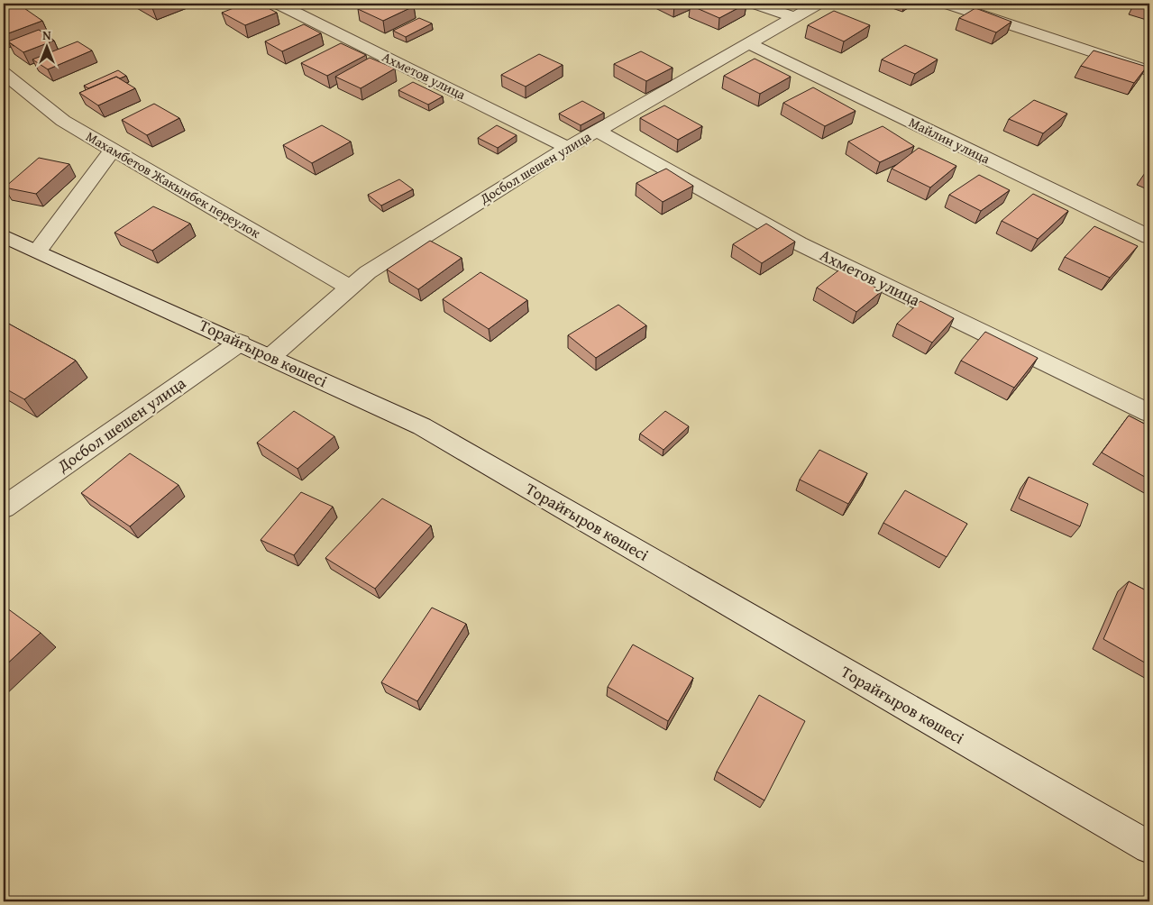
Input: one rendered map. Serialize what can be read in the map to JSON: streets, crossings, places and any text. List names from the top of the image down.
{
  "streets": {
    "street": [
      "Ахметов улица",
      "Майлин улица",
      "Досбол шешен улица",
      "Махамбетов Жакынбек переулок",
      "Торайғыров көшесі"
    ]
  },
  "crossings": [
    ["Ахметов улица", "Досбол шешен улица"],
    ["Майлин улица", "Досбол шешен улица"],
    ["Досбол шешен улица", "Махамбетов Жакынбек переулок"],
    ["Досбол шешен улица", "Торайғыров көшесі"]
  ],
  "north": "top"
}
